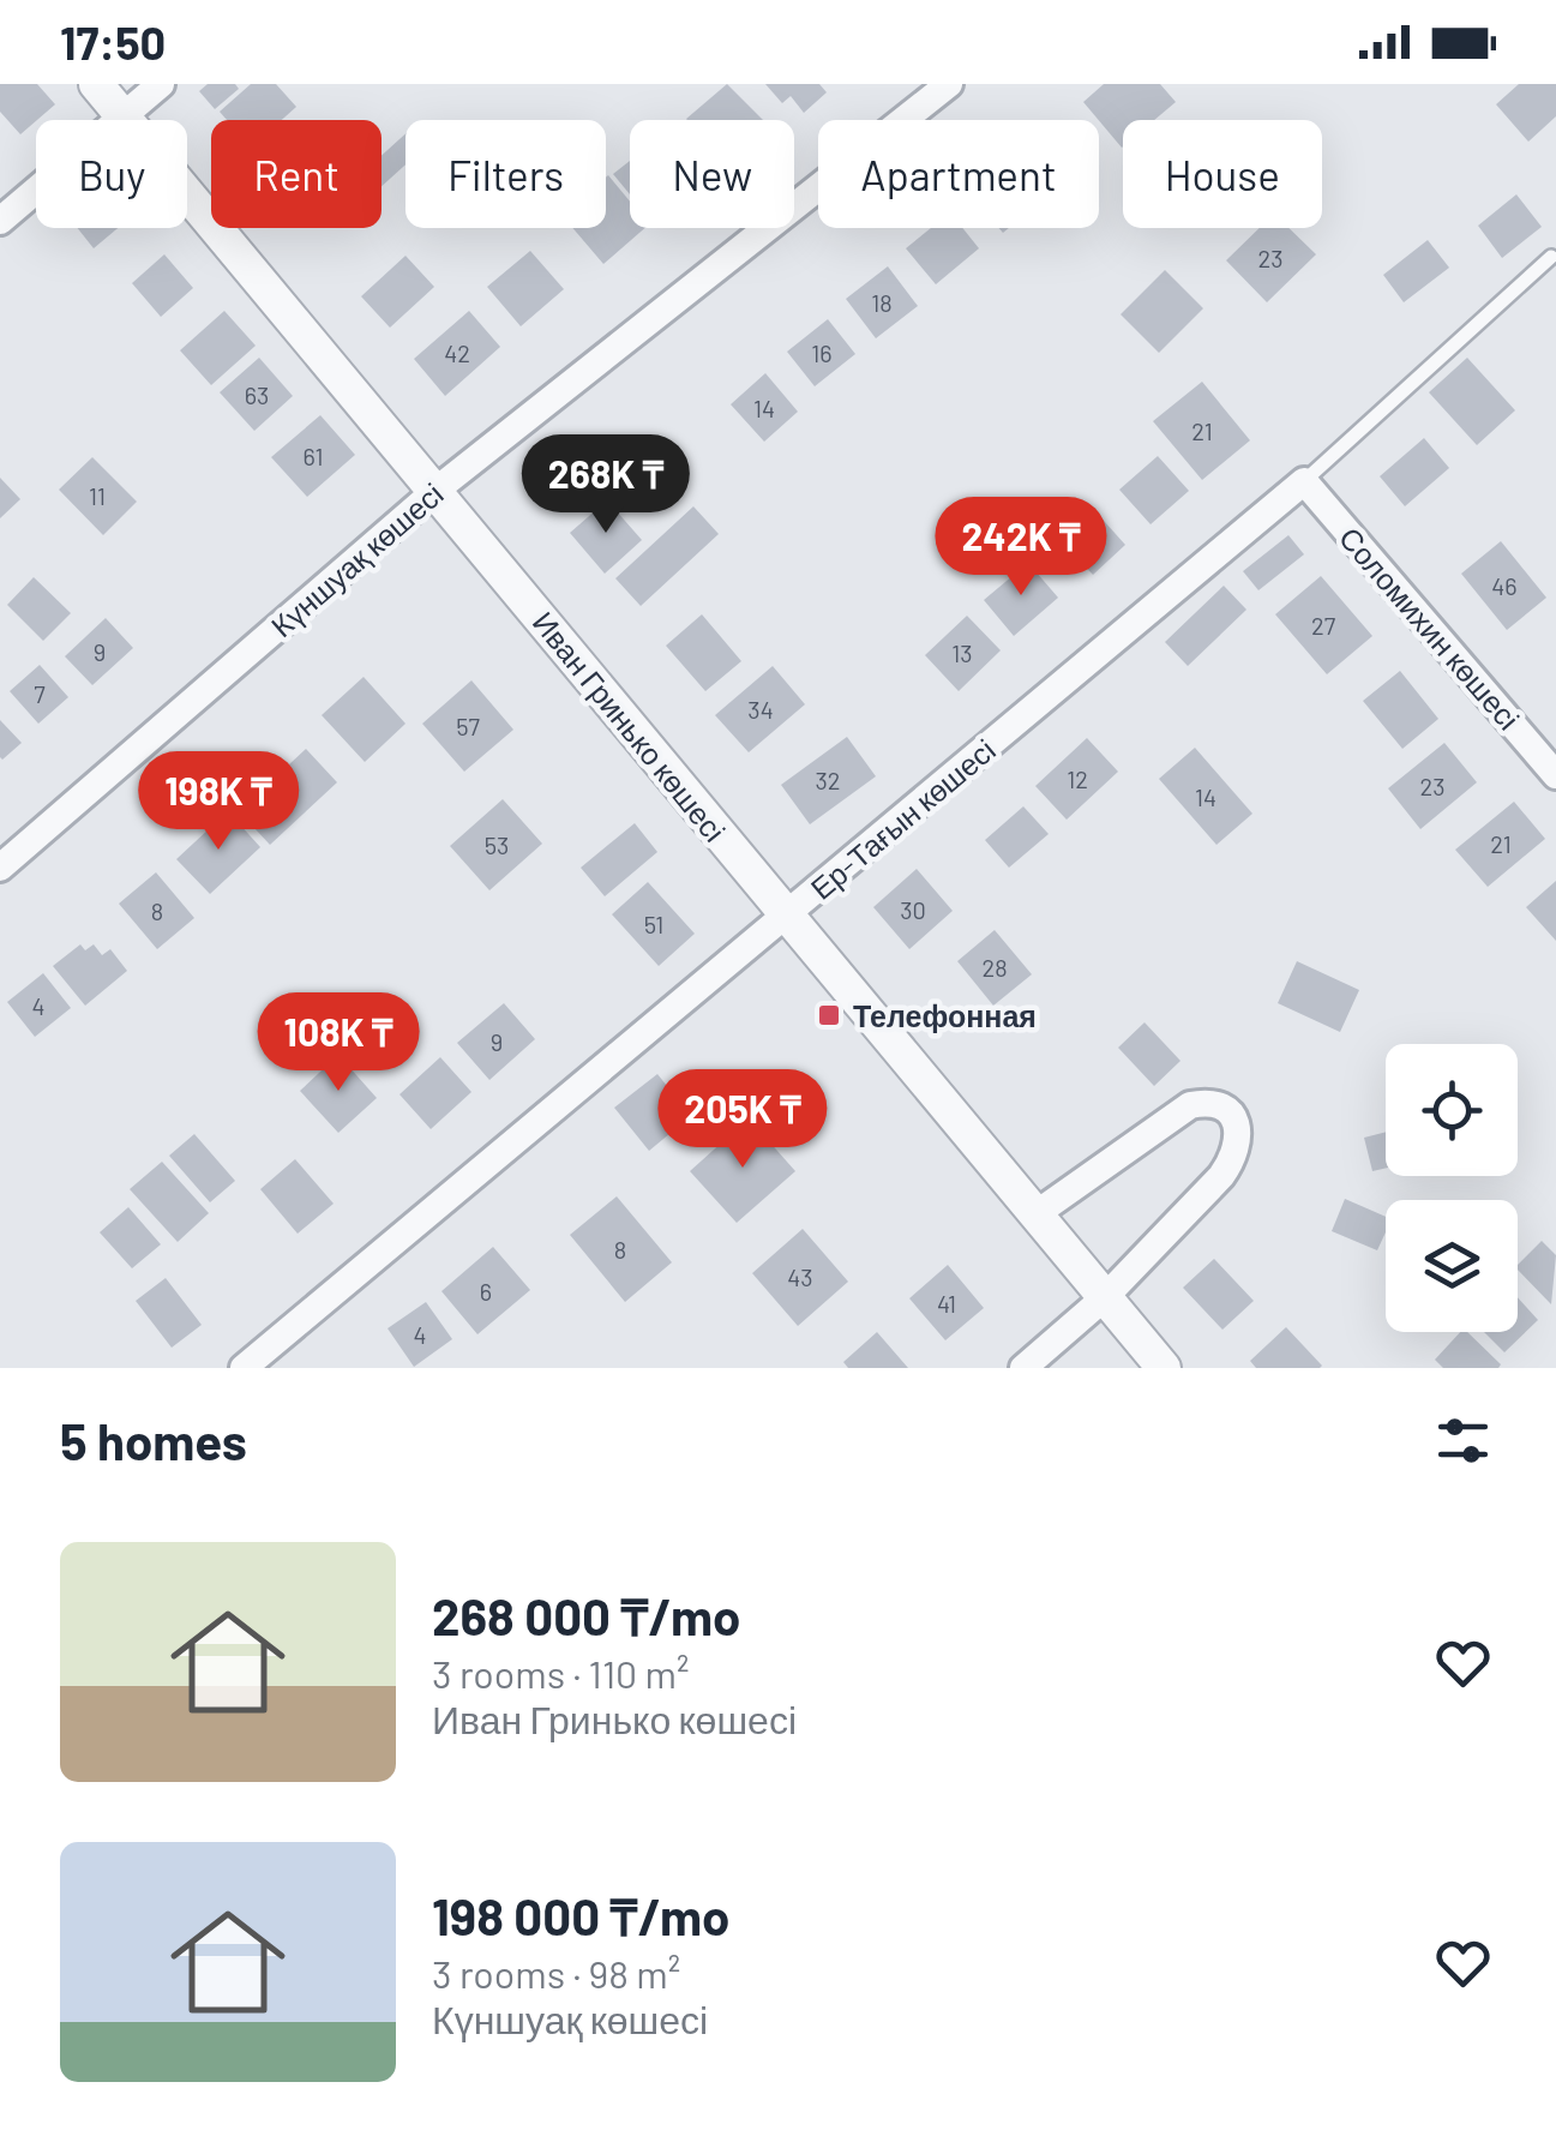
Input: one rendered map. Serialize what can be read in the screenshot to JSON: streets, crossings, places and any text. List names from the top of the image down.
{
  "streets": {
    "street": [
      "Күншуақ көшесі",
      "Соломихин көшесі",
      "Иван Гринько көшесі",
      "Ер-Тағын көшесі"
    ]
  },
  "crossings": [
    ["Күншуақ көшесі", "Иван Гринько көшесі"],
    ["Соломихин көшесі", "Ер-Тағын көшесі"],
    ["Иван Гринько көшесі", "Ер-Тағын көшесі"]
  ],
  "places": {
    "transit": ["Телефонная"]
  },
  "house_numbers": [
    "23",
    "18",
    "42",
    "16",
    "63",
    "14",
    "21",
    "61",
    "11",
    "46",
    "27",
    "9",
    "13",
    "7",
    "34",
    "57",
    "12",
    "32",
    "23",
    "14",
    "21",
    "53",
    "30",
    "8",
    "51",
    "28",
    "4",
    "9",
    "8",
    "43",
    "6",
    "41",
    "4"
  ],
  "page": {
    "status": "17:50",
    "chip": [
      "Buy",
      "Rent",
      "Filters",
      "New",
      "Apartment",
      "House"
    ],
    "price": [
      "268K ₸",
      "242K ₸",
      "198K ₸",
      "108K ₸",
      "205K ₸"
    ],
    "heading": "5 homes",
    "list": [
      {
        "name": "268 000 ₸/mo",
        "note": "3 rooms · 110 m² · Иван Гринько көшесі"
      },
      {
        "name": "198 000 ₸/mo",
        "note": "3 rooms · 98 m² · Күншуақ көшесі"
      }
    ]
  }
}
